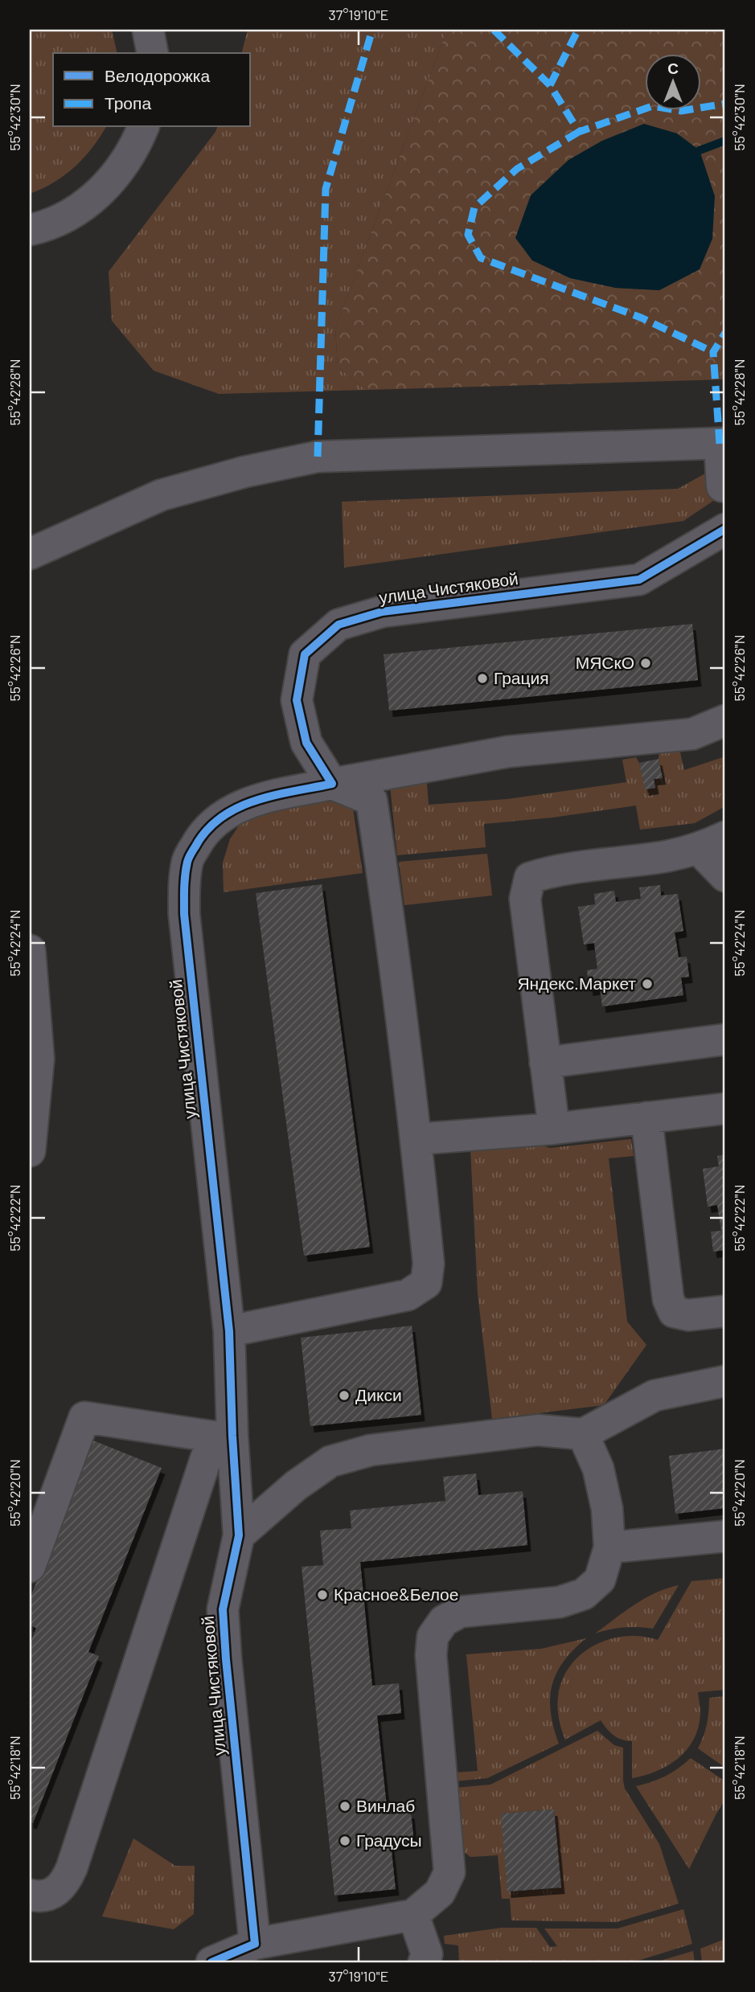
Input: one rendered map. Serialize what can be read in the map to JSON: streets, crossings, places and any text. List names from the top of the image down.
{
  "streets": {
    "street": ["улица Чистяковой"]
  },
  "places": [
    "МЯСкО",
    "Грация",
    "Яндекс.Маркет",
    "Дикси",
    "Красное&Белое",
    "Винлаб",
    "Градусы"
  ],
  "legend": ["Велодорожка", "Тропа"],
  "north": "top",
  "coordinates": [
    "37°19'10\"E",
    "55°42'30\"N",
    "55°42'28\"N",
    "55°42'26\"N",
    "55°42'24\"N",
    "55°42'22\"N",
    "55°42'20\"N",
    "55°42'18\"N"
  ]
}
